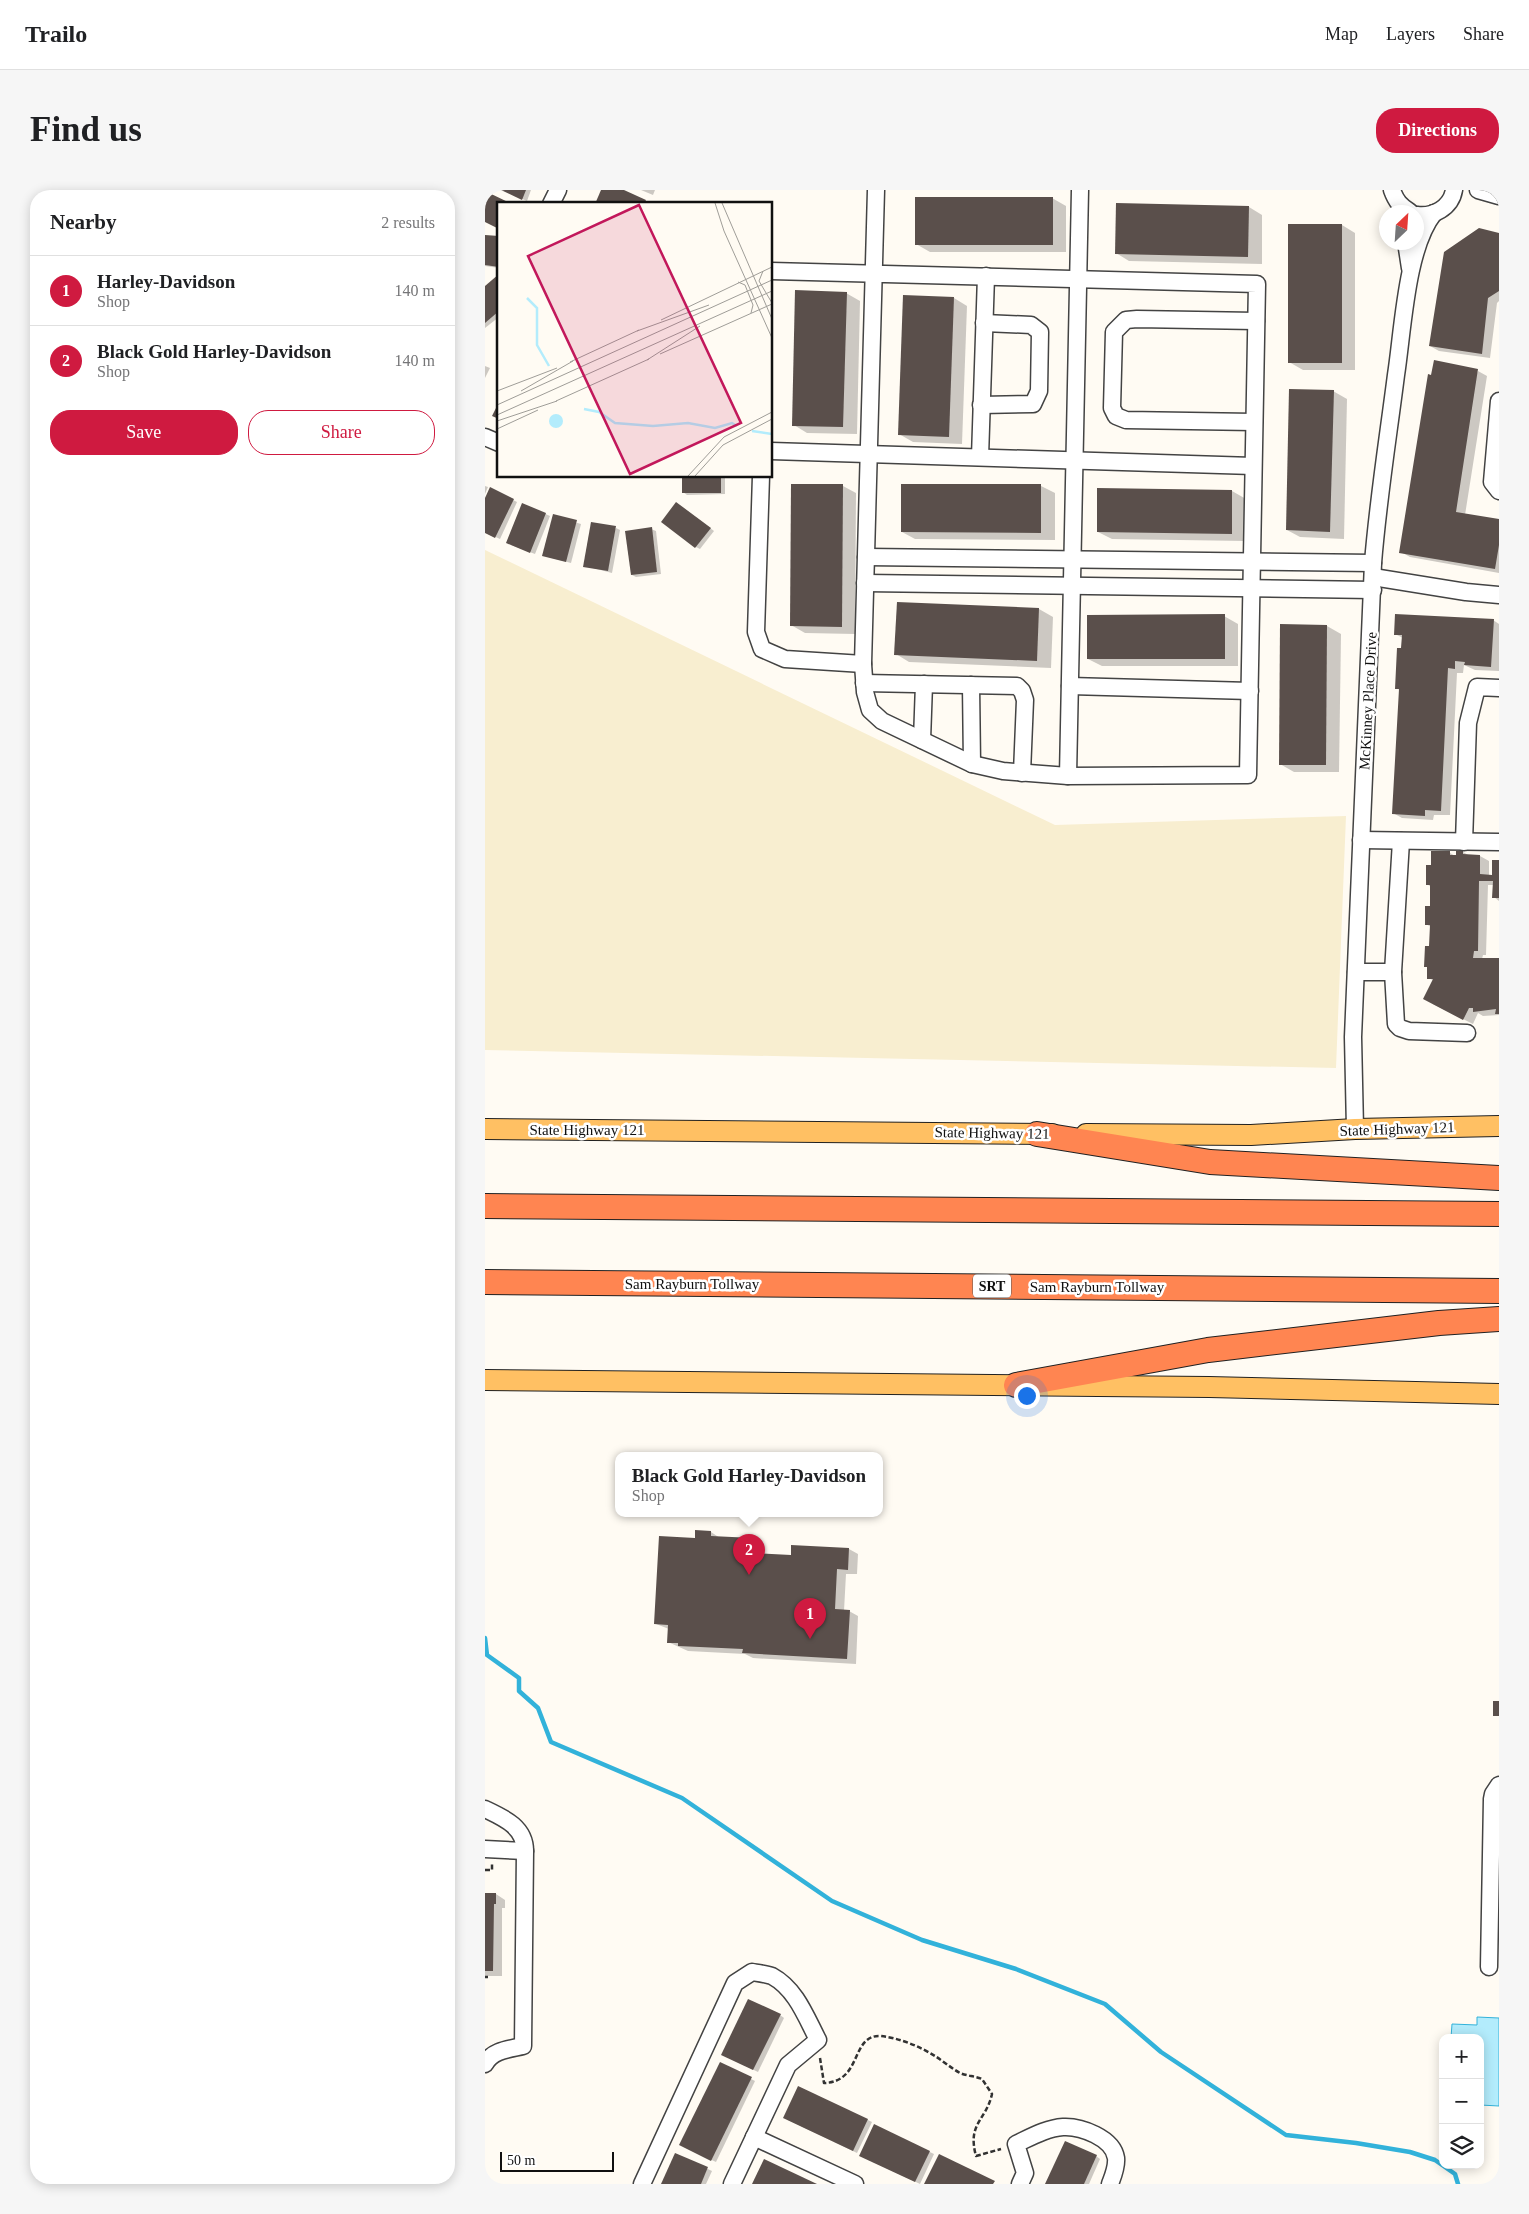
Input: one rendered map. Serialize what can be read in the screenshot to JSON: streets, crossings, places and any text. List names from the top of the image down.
{
  "streets": {
    "highway": ["Sam Rayburn Tollway", "SRT"],
    "main road": ["State Highway 121"],
    "street": ["McKinney Place Drive"]
  },
  "crossings": [
    ["McKinney Place Drive", "State Highway 121"]
  ],
  "scale_bar": "50 m",
  "north": "top right",
  "page": {
    "header": "Trailo",
    "nav": ["Map", "Layers", "Share"],
    "buttons": [
      "Directions",
      ["Save", "Share"]
    ],
    "title": "Find us",
    "heading": ["Nearby", "2 results"],
    "list": [
      {
        "mark": "1",
        "name": "Harley-Davidson",
        "note": "Shop",
        "value": "140 m"
      },
      {
        "mark": "2",
        "name": "Black Gold Harley-Davidson",
        "note": "Shop",
        "value": "140 m"
      }
    ],
    "popup": ["Black Gold Harley-Davidson", "Shop"],
    "pins": ["2", "1"],
    "map_buttons": ["+", "−"],
    "scale": "50 m"
  }
}
